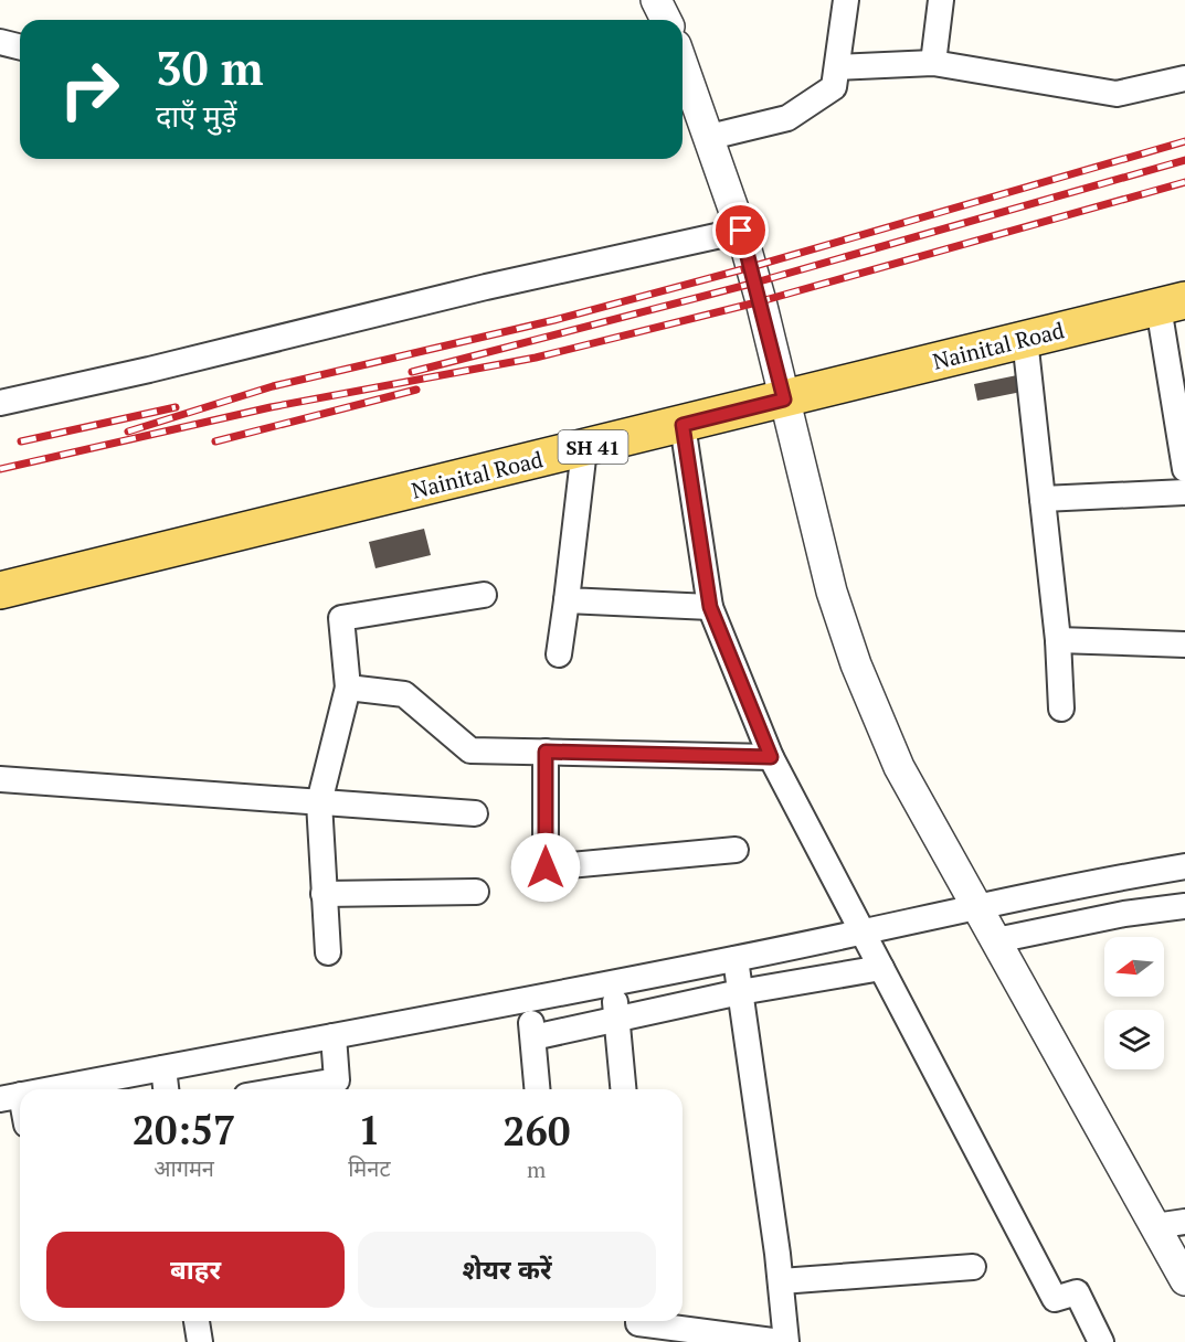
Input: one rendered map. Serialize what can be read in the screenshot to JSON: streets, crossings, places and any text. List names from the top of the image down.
{
  "streets": {
    "main road": ["Nainital Road", "SH 41"]
  },
  "north": "left",
  "page": {
    "turn": ["30 m", "दाएँ मुड़ें"],
    "eta": [
      "20:57",
      "आगमन",
      "1",
      "मिनट",
      "260",
      "m"
    ],
    "buttons": ["बाहर", "शेयर करें"]
  }
}
